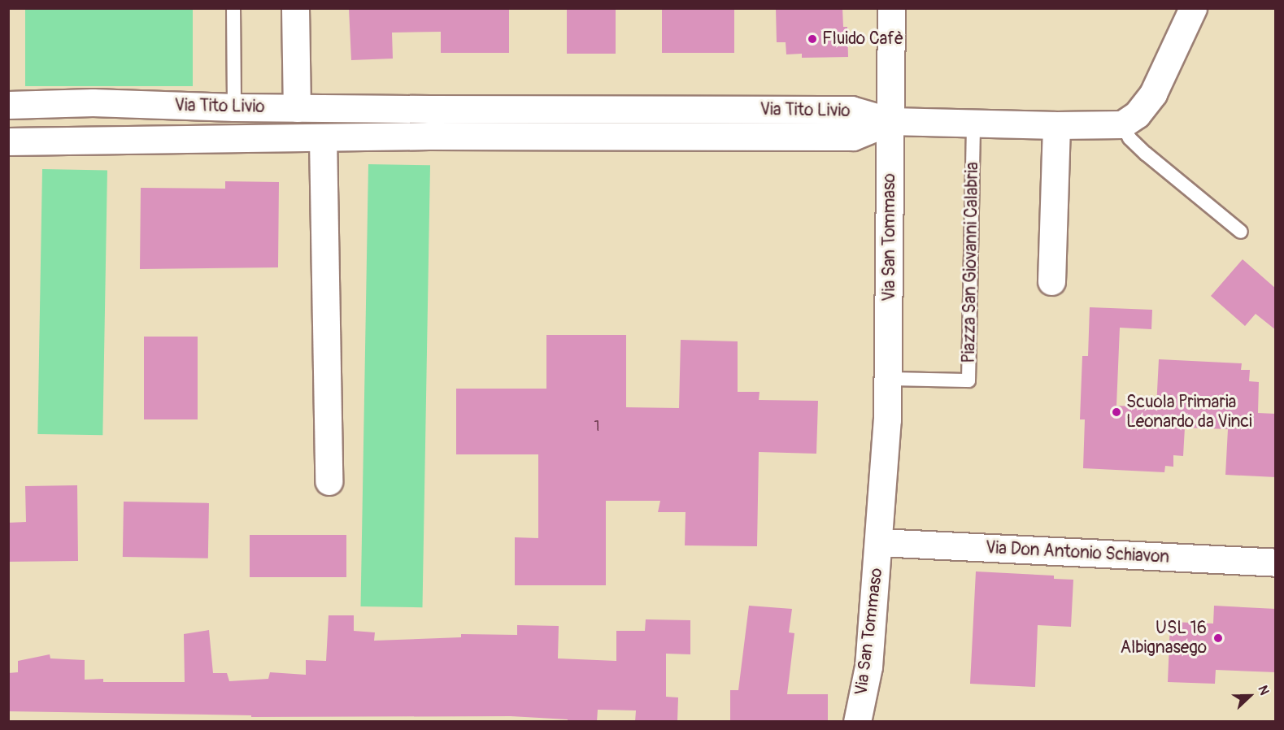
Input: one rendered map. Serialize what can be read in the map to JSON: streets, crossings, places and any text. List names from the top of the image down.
{
  "streets": {
    "street": ["Via Tito Livio", "Via San Tommaso", "Via Don Antonio Schiavon"],
    "lane": ["Piazza San Giovanni Calabria"]
  },
  "crossings": [
    ["Via Tito Livio", "Via San Tommaso"],
    ["Via San Tommaso", "Piazza San Giovanni Calabria"],
    ["Via San Tommaso", "Via Don Antonio Schiavon"]
  ],
  "places": ["Fluido Cafè", "Scuola Primaria Leonardo da Vinci", "USL 16 Albignasego"],
  "house_numbers": ["1"],
  "north": "right"
}
